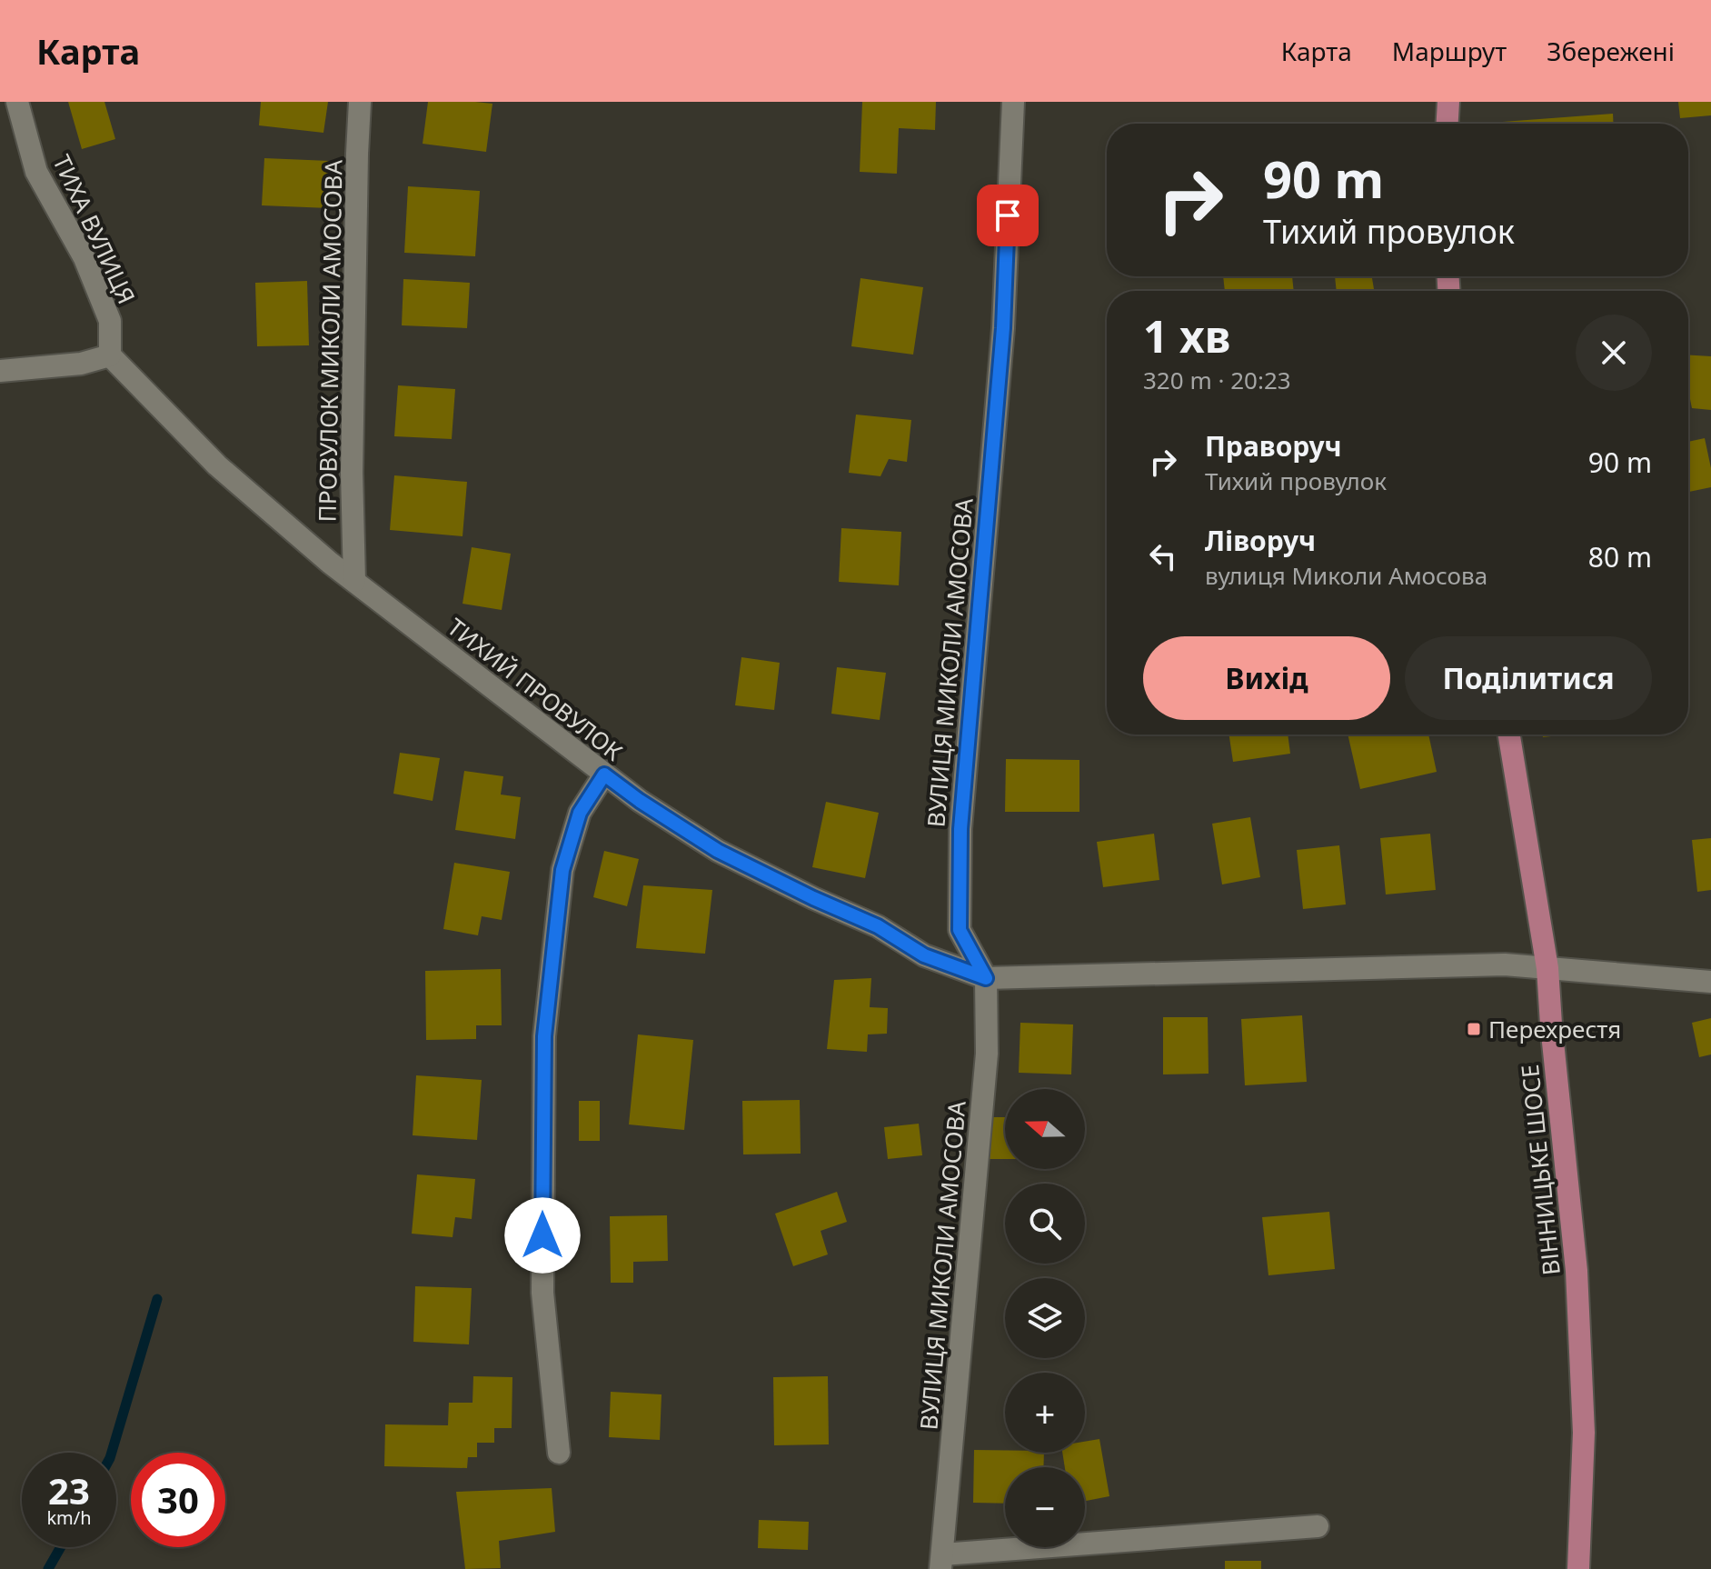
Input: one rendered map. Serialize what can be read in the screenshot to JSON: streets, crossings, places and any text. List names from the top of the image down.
{
  "streets": {
    "main road": ["ВІННИЦЬКЕ ШОСЕ"],
    "street": [
      "ТИХА ВУЛИЦЯ",
      "ПРОВУЛОК МИКОЛИ АМОСОВА",
      "ВУЛИЦЯ МИКОЛИ АМОСОВА",
      "ТИХИЙ ПРОВУЛОК"
    ]
  },
  "crossings": [
    ["ТИХА ВУЛИЦЯ", "ТИХИЙ ПРОВУЛОК"],
    ["ПРОВУЛОК МИКОЛИ АМОСОВА", "ТИХИЙ ПРОВУЛОК"],
    ["ВУЛИЦЯ МИКОЛИ АМОСОВА", "ТИХИЙ ПРОВУЛОК"]
  ],
  "places": {
    "transit": ["Перехрестя"]
  },
  "north": "left",
  "page": {
    "header": "Карта",
    "nav": ["Карта", "Маршрут", "Збережені"],
    "turn": ["90 m", "Тихий провулок"],
    "heading": ["1 хв", "320 m · 20:23"],
    "list": [
      {
        "name": "Праворуч",
        "note": "Тихий провулок",
        "value": "90 m"
      },
      {
        "name": "Ліворуч",
        "note": "вулиця Миколи Амосова",
        "value": "80 m"
      }
    ],
    "buttons": ["Вихід", "Поділитися"],
    "map_buttons": ["+", "−"],
    "speed": "23 km/h",
    "limit": "30"
  }
}
